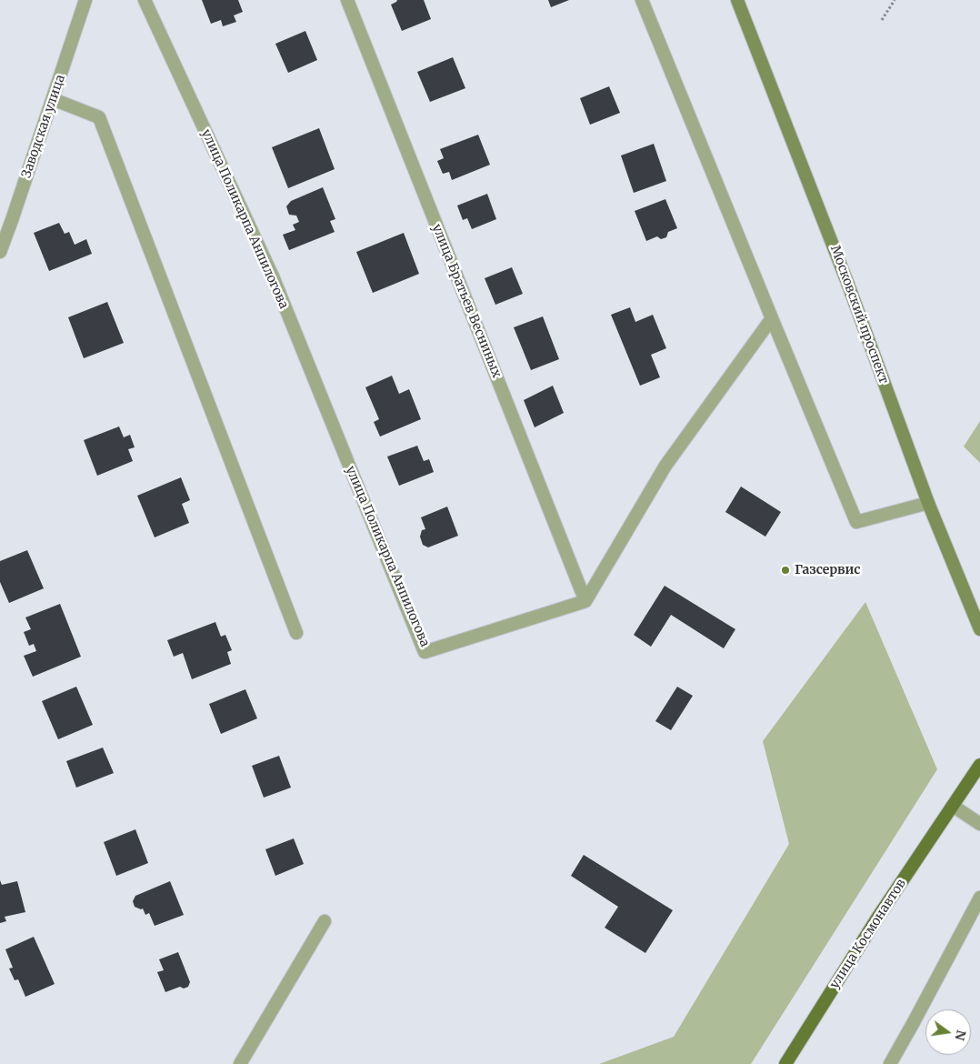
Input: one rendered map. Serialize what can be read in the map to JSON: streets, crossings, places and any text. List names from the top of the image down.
{
  "streets": {
    "main road": ["Московский проспект", "улица Космонавтов"],
    "street": ["Заводская улица", "улица Поликарпа Анпилогова", "улица Братьев Весниных"]
  },
  "crossings": [
    ["улица Поликарпа Анпилогова", "улица Братьев Весниных"]
  ],
  "places": ["Газсервис"],
  "north": "right"
}
